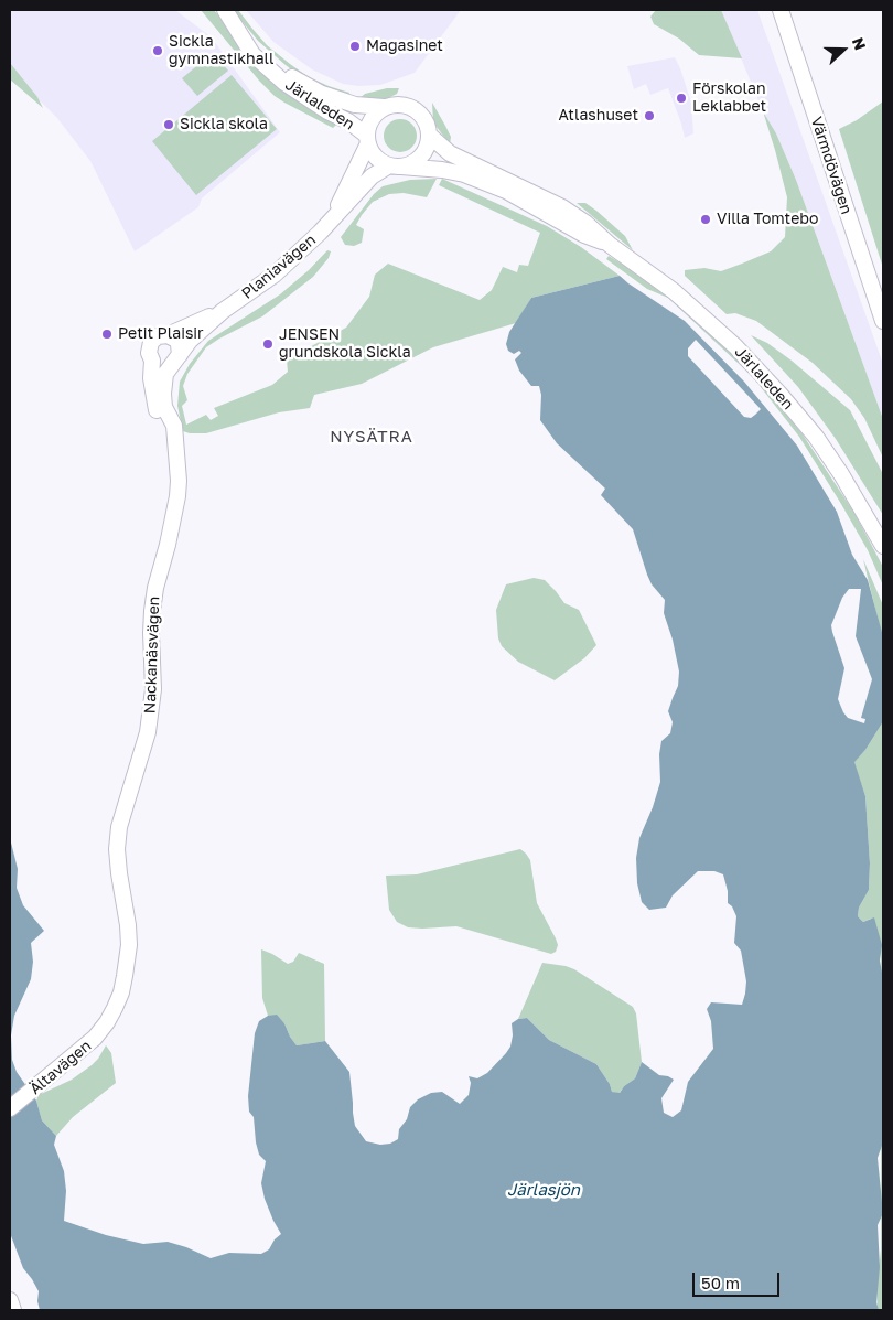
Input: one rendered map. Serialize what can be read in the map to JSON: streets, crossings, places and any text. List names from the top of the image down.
{
  "streets": {
    "main road": [
      "Järlaleden",
      "Värmdövägen",
      "Planiavägen",
      "Nackanäsvägen",
      "Ältavägen"
    ]
  },
  "crossings": [
    ["Järlaleden", "Planiavägen"],
    ["Planiavägen", "Nackanäsvägen"],
    ["Nackanäsvägen", "Ältavägen"]
  ],
  "districts": ["NYSÄTRA"],
  "water": ["Järlasjön"],
  "places": [
    "Magasinet",
    "Sickla gymnastikhall",
    "Förskolan Leklabbet",
    "Atlashuset",
    "Sickla skola",
    "Villa Tomtebo",
    "Petit Plaisir",
    "JENSEN grundskola Sickla"
  ],
  "scale_bar": "50 m",
  "north": "right"
}
